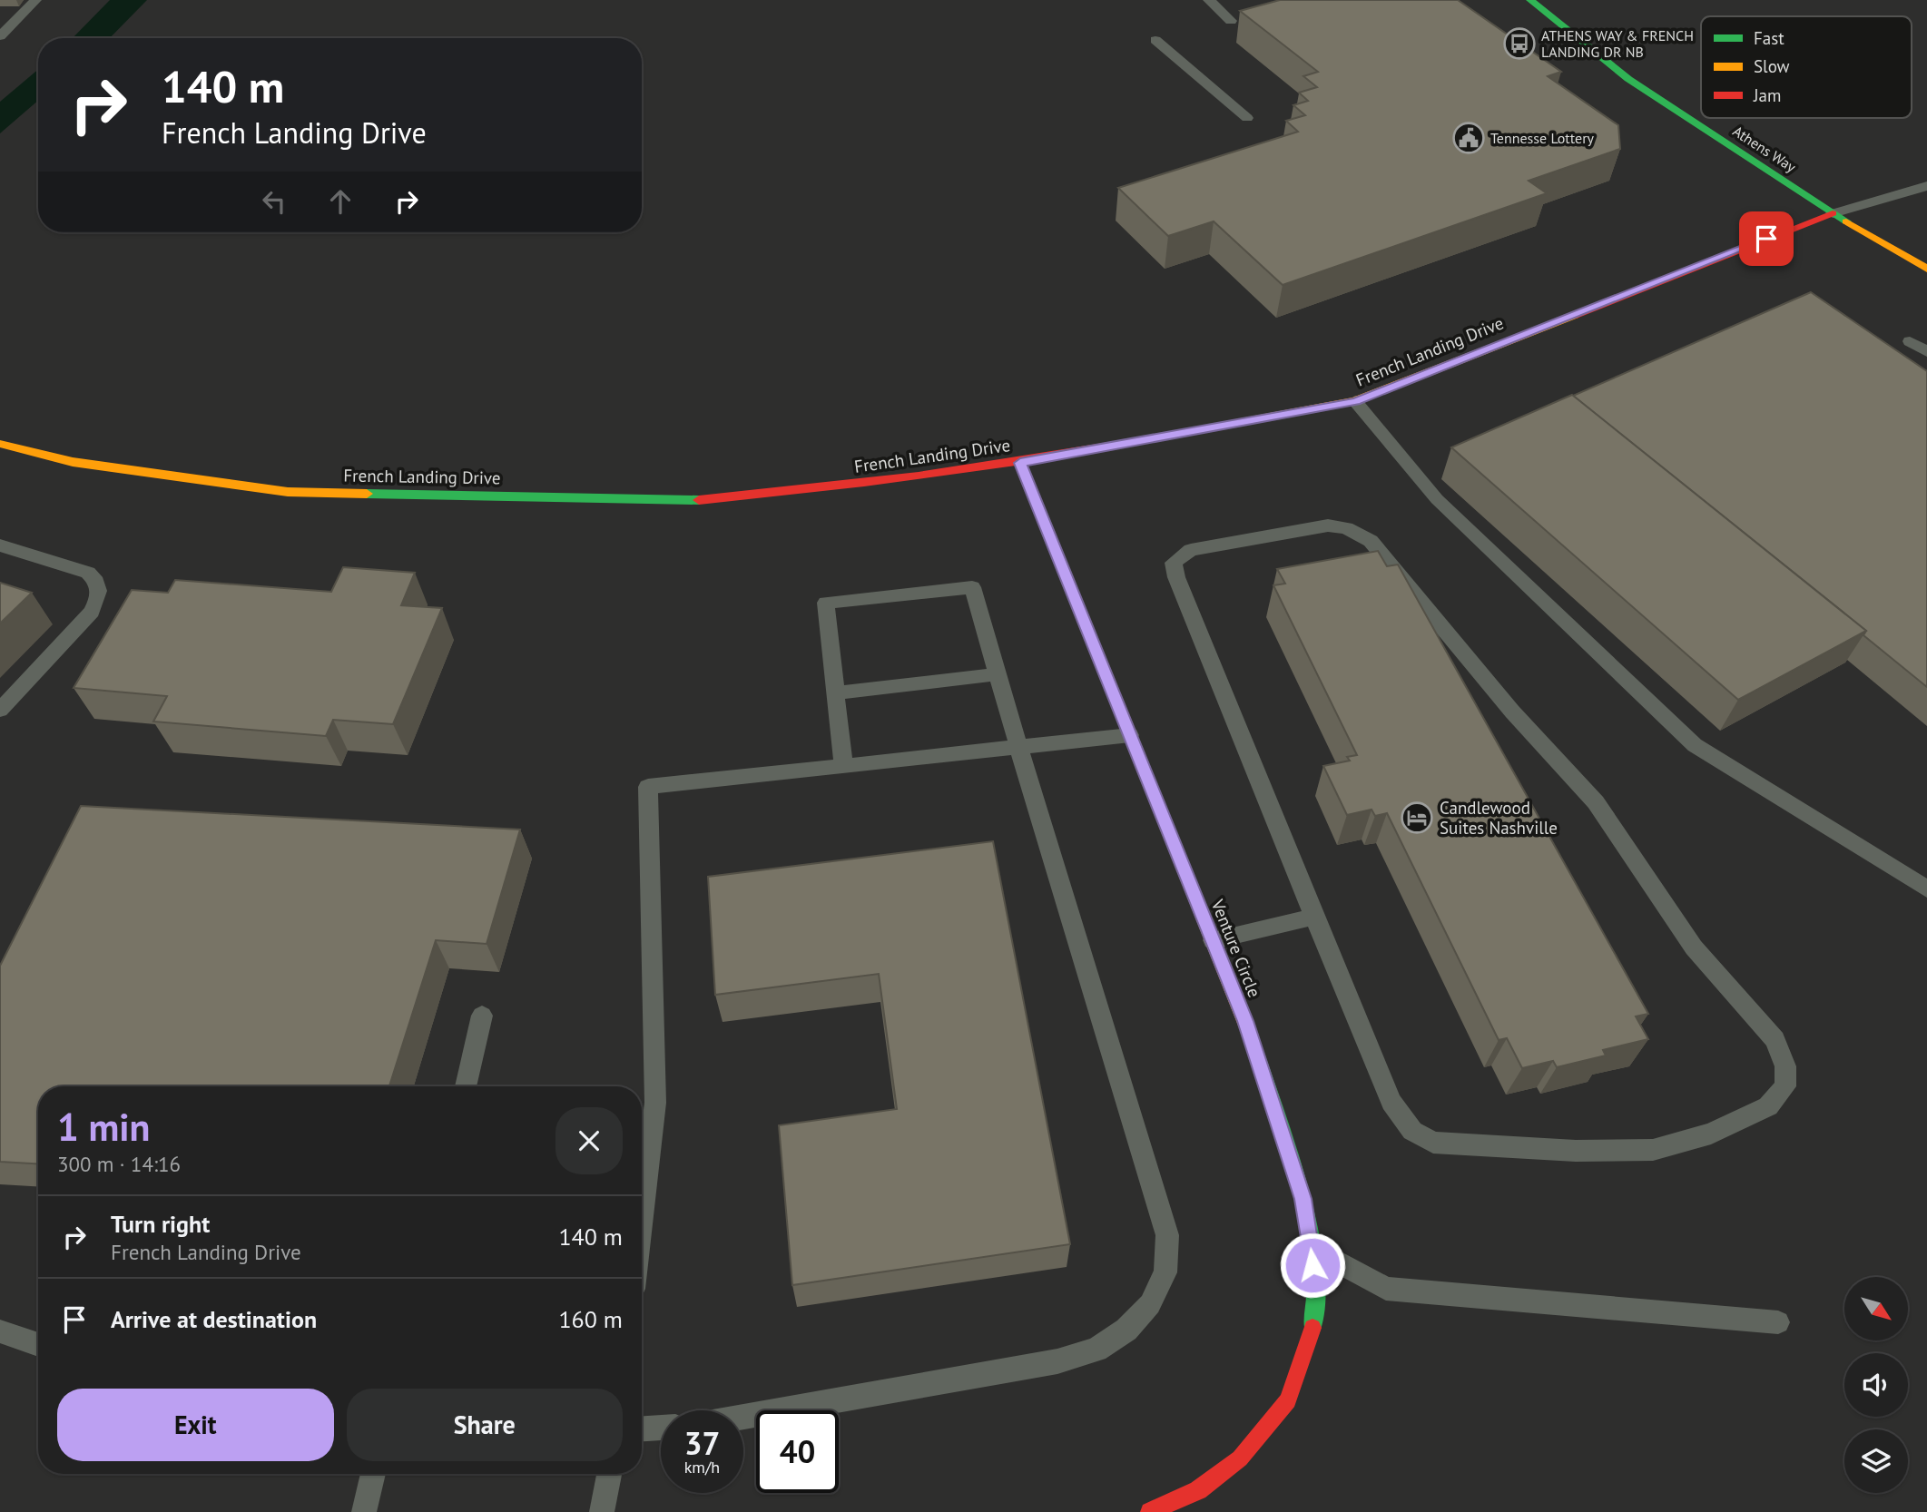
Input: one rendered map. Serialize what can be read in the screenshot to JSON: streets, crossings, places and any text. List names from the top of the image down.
{
  "streets": {
    "street": ["Athens Way", "French Landing Drive", "Venture Circle"]
  },
  "crossings": [
    ["Athens Way", "French Landing Drive"],
    ["French Landing Drive", "Venture Circle"]
  ],
  "places": {
    "bus stop": ["ATHENS WAY & FRENCH LANDING DR NB"],
    "public building": ["Tennesse Lottery"],
    "hotel": ["Candlewood Suites Nashville"]
  },
  "legend": ["Fast", "Slow", "Jam"],
  "north": "bottom right",
  "page": {
    "turn": ["140 m", "French Landing Drive"],
    "heading": ["1 min", "300 m · 14:16"],
    "list": [
      {
        "name": "Turn right",
        "note": "French Landing Drive",
        "value": "140 m"
      },
      {
        "name": "Arrive at destination",
        "value": "160 m"
      }
    ],
    "buttons": ["Exit", "Share"],
    "speed": "37 km/h",
    "limit": "40"
  }
}
